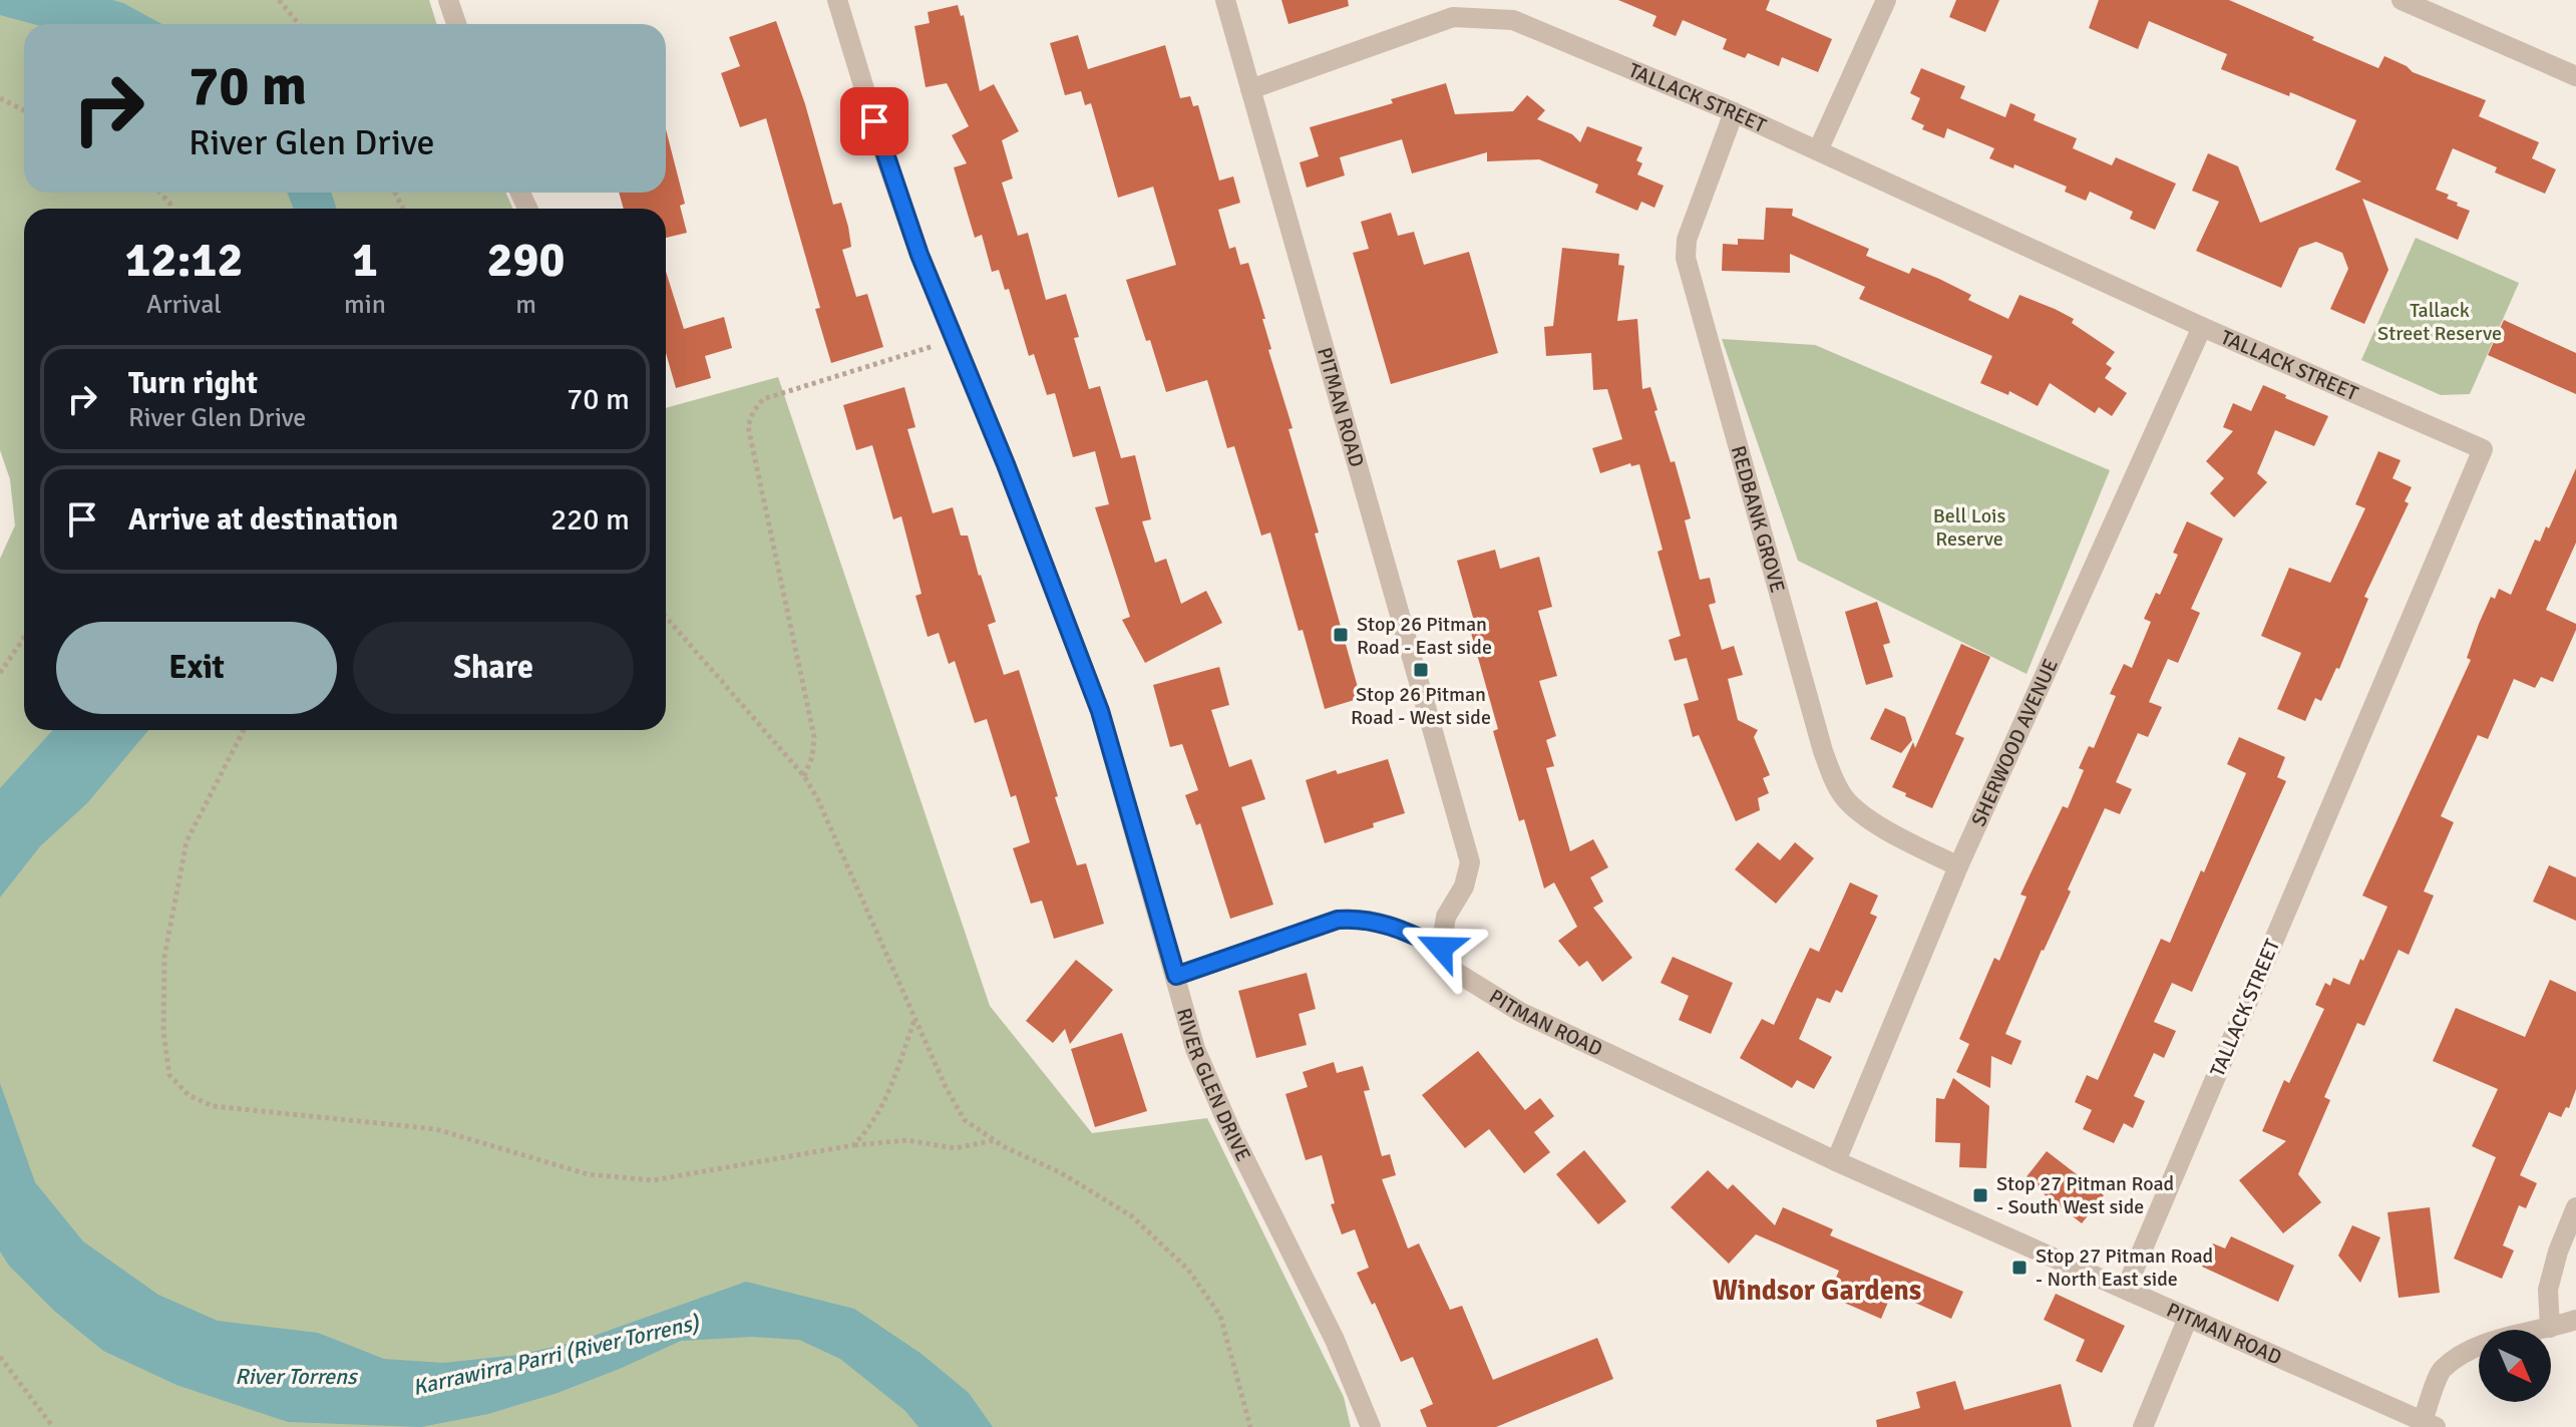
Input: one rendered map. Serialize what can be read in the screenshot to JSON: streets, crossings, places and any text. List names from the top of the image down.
{
  "streets": {
    "street": [
      "TALLACK STREET",
      "PITMAN ROAD",
      "REDBANK GROVE",
      "SHERWOOD AVENUE",
      "RIVER GLEN DRIVE"
    ]
  },
  "crossings": [
    ["TALLACK STREET", "PITMAN ROAD"],
    ["TALLACK STREET", "REDBANK GROVE"],
    ["TALLACK STREET", "SHERWOOD AVENUE"],
    ["PITMAN ROAD", "SHERWOOD AVENUE"],
    ["REDBANK GROVE", "SHERWOOD AVENUE"]
  ],
  "districts": ["Windsor Gardens"],
  "water": ["Karrawirra Parri (River Torrens)", "River Torrens"],
  "parks": ["Tallack Street Reserve", "Bell Lois Reserve"],
  "places": {
    "transit": [
      "Stop 26 Pitman Road - East side",
      "Stop 26 Pitman Road - West side",
      "Stop 27 Pitman Road - South West side",
      "Stop 27 Pitman Road - North East side"
    ]
  },
  "north": "bottom right",
  "page": {
    "turn": ["70 m", "River Glen Drive"],
    "eta": [
      "12:12",
      "Arrival",
      "1",
      "min",
      "290",
      "m"
    ],
    "list": [
      {
        "name": "Turn right",
        "note": "River Glen Drive",
        "value": "70 m"
      },
      {
        "name": "Arrive at destination",
        "value": "220 m"
      }
    ],
    "buttons": ["Exit", "Share"]
  }
}
